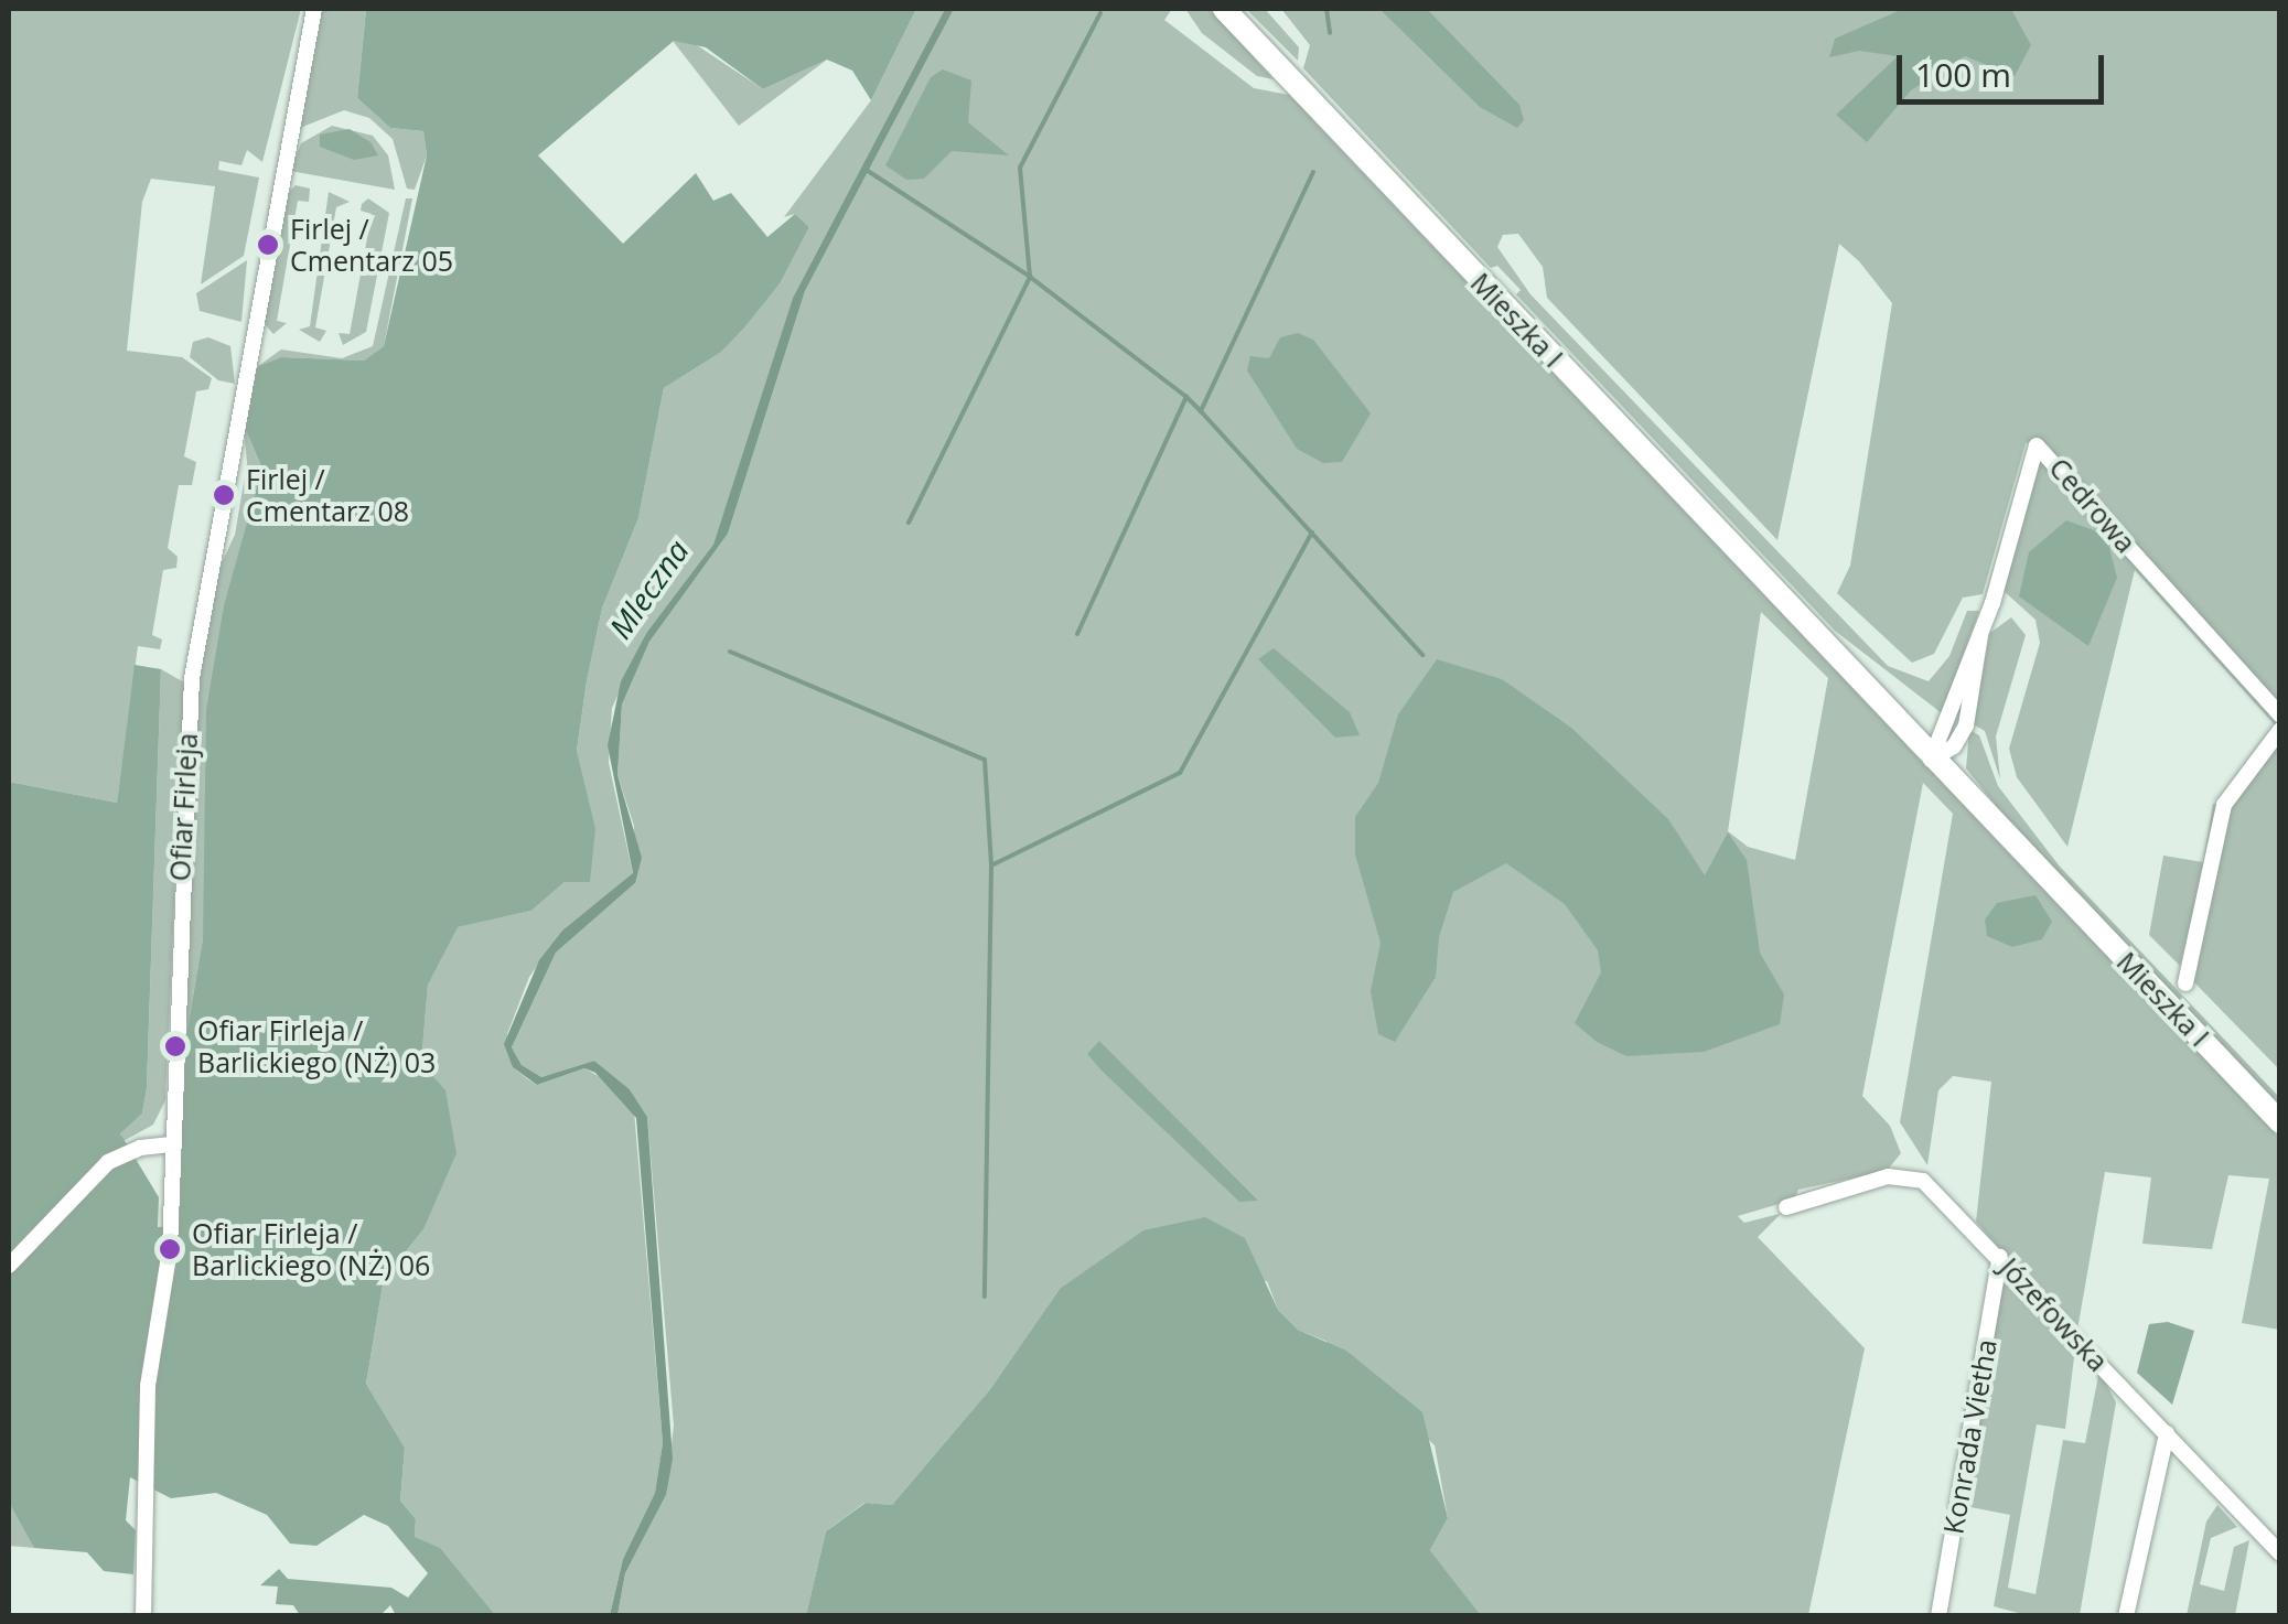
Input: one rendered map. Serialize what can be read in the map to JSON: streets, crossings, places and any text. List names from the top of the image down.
{
  "streets": {
    "street": [
      "Mieszka I",
      "Cedrowa",
      "Ofiar Firleja",
      "Józefowska",
      "Konrada Vietha"
    ]
  },
  "crossings": [
    ["Mieszka I", "Cedrowa"],
    ["Józefowska", "Konrada Vietha"]
  ],
  "water": ["Mleczna"],
  "places": [
    "Firlej / Cmentarz 05",
    "Firlej / Cmentarz 08",
    "Ofiar Firleja / Barlickiego (NŻ) 03",
    "Ofiar Firleja / Barlickiego (NŻ) 06"
  ],
  "scale_bar": "100 m"
}
